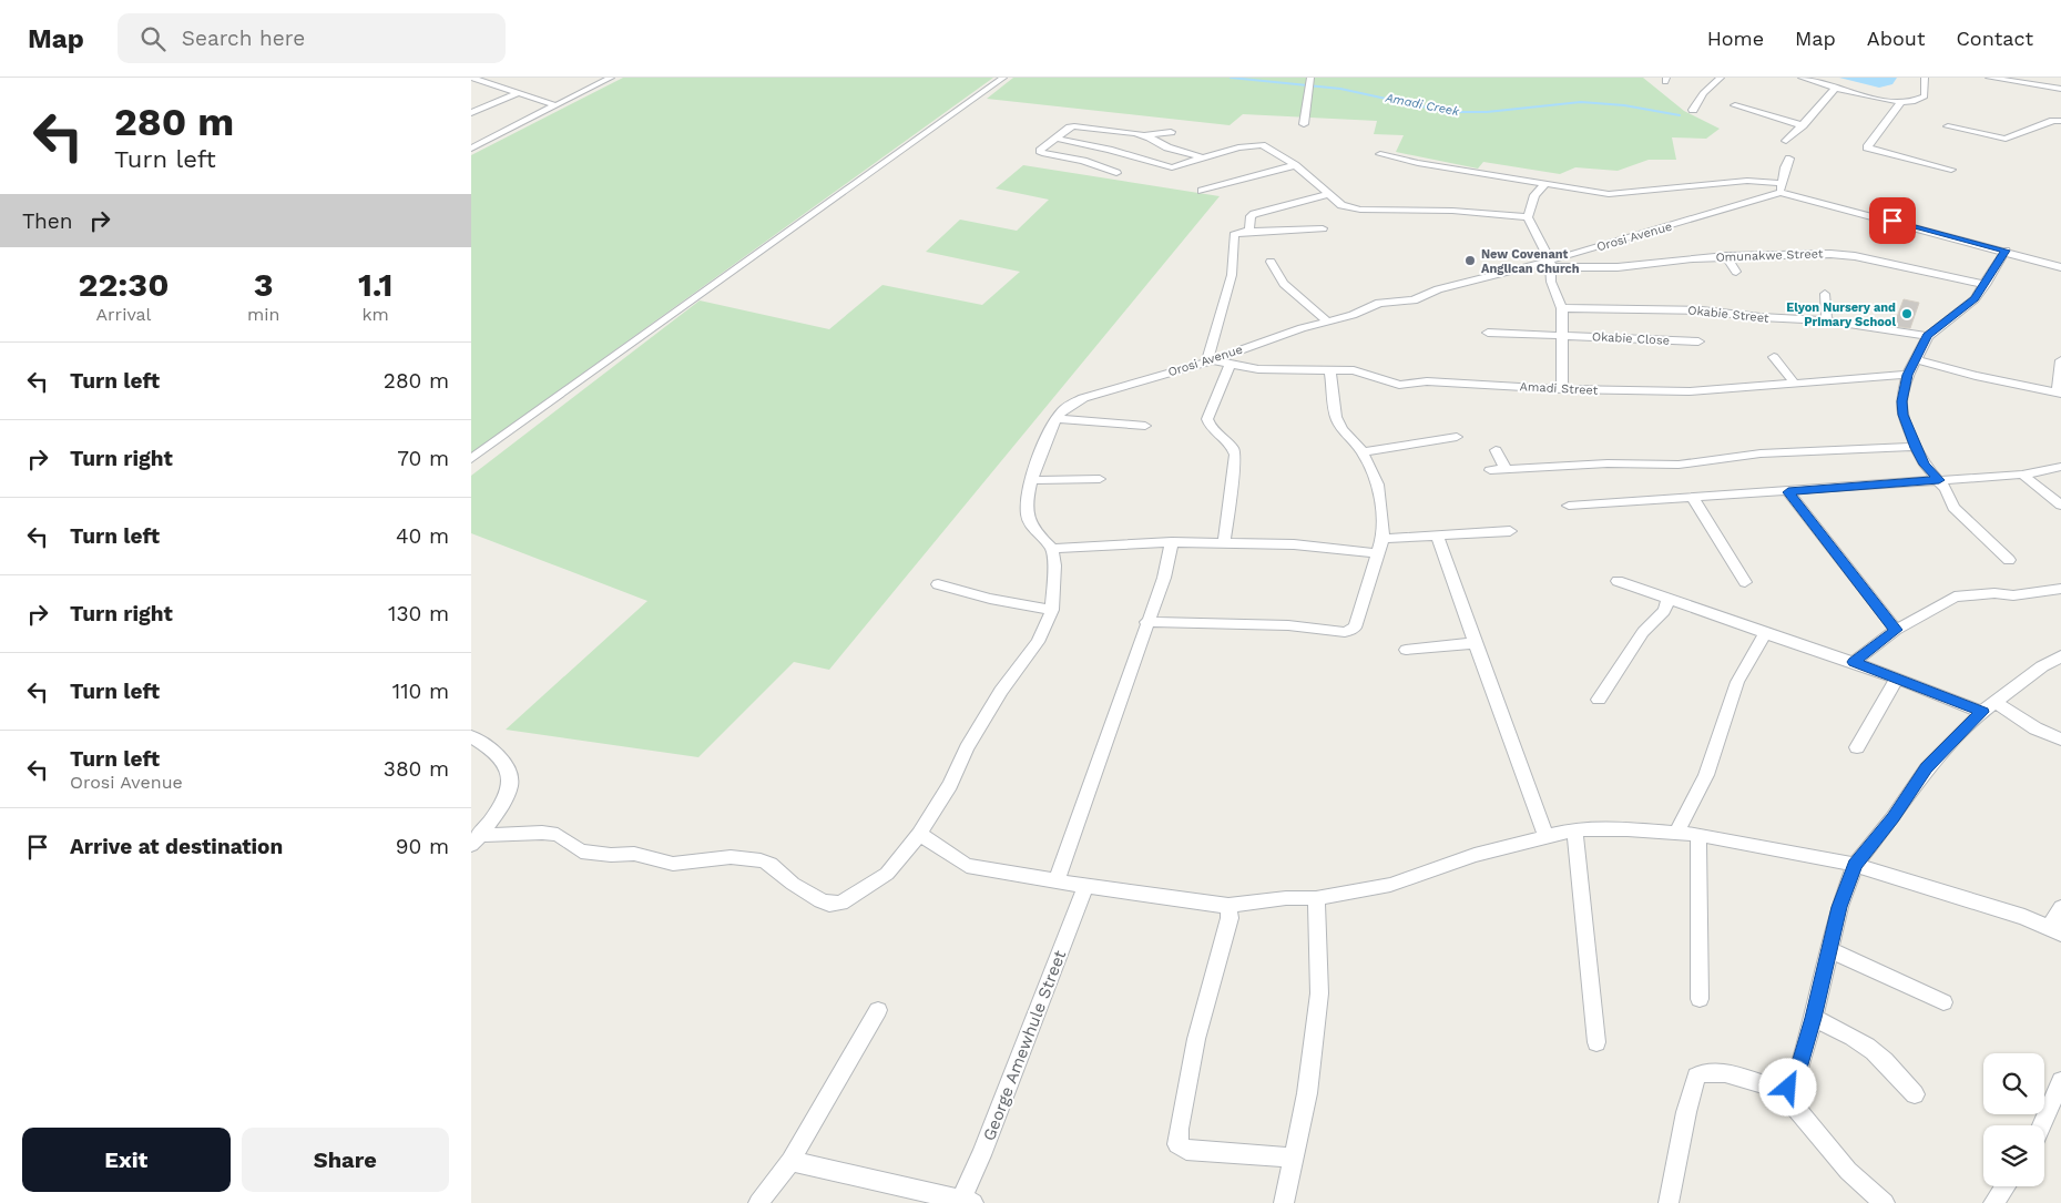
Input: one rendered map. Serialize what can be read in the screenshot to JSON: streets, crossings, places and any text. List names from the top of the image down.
{
  "streets": {
    "street": [
      "Orosi Avenue",
      "Omunakwe Street",
      "Okabie Street",
      "Okabie Close",
      "Amadi Street",
      "George Amewhule Street"
    ]
  },
  "crossings": [
    ["Orosi Avenue", "Omunakwe Street"],
    ["Orosi Avenue", "Amadi Street"]
  ],
  "water": ["Amadi Creek"],
  "places": ["New Covenant Anglican Church", "Elyon Nursery and Primary School"],
  "page": {
    "header": "Map",
    "search": "Search here",
    "nav": [
      "Home",
      "Map",
      "About",
      "Contact"
    ],
    "turn": ["280 m", "Turn left"],
    "then": "Then",
    "eta": [
      "22:30",
      "Arrival",
      "3",
      "min",
      "1.1",
      "km"
    ],
    "list": [
      {
        "name": "Turn left",
        "value": "280 m"
      },
      {
        "name": "Turn right",
        "value": "70 m"
      },
      {
        "name": "Turn left",
        "value": "40 m"
      },
      {
        "name": "Turn right",
        "value": "130 m"
      },
      {
        "name": "Turn left",
        "value": "110 m"
      },
      {
        "name": "Turn left",
        "note": "Orosi Avenue",
        "value": "380 m"
      },
      {
        "name": "Arrive at destination",
        "value": "90 m"
      }
    ],
    "buttons": ["Exit", "Share"]
  }
}
